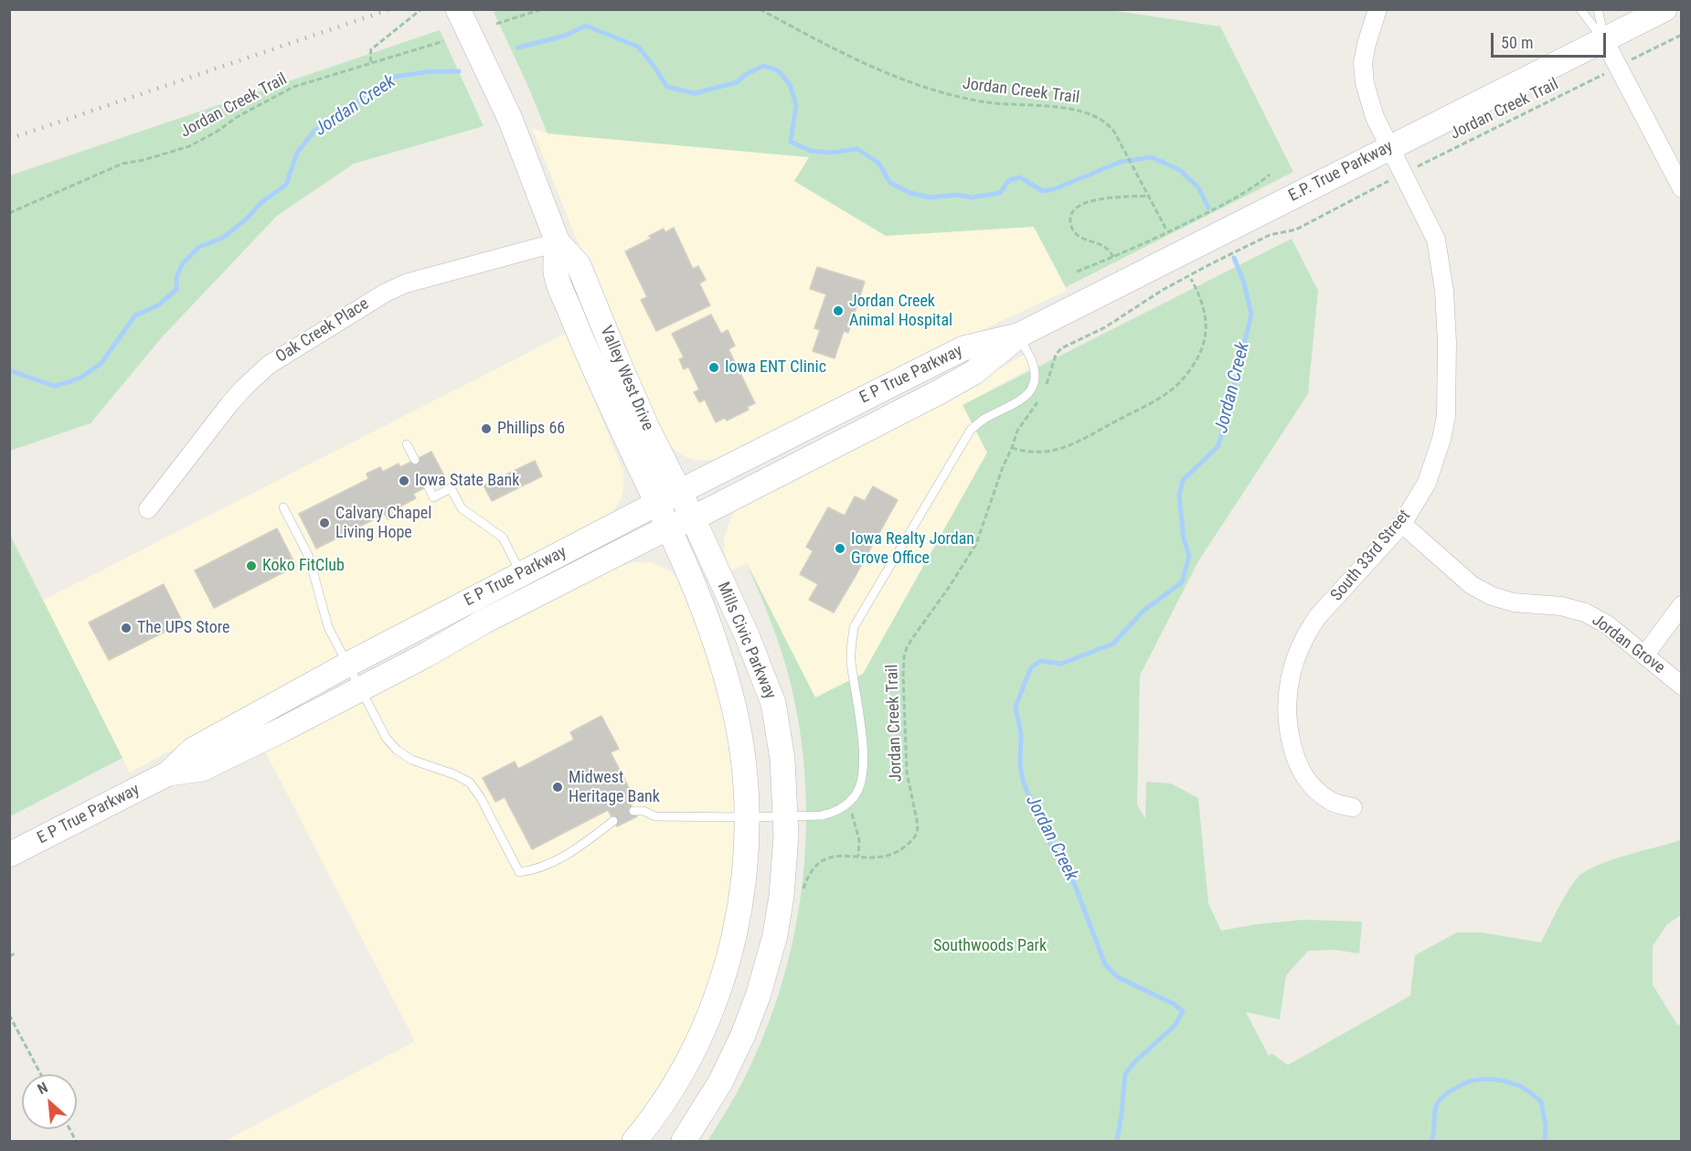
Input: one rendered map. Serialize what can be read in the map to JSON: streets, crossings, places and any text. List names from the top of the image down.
{
  "streets": {
    "main road": [
      "E.P. True Parkway",
      "E P True Parkway",
      "Valley West Drive",
      "Mills Civic Parkway"
    ],
    "street": ["Oak Creek Place", "South 33rd Street", "Jordan Grove"],
    "path": ["Jordan Creek Trail"]
  },
  "crossings": [
    ["E.P. True Parkway", "E P True Parkway"],
    ["E.P. True Parkway", "South 33rd Street"],
    ["Oak Creek Place", "Valley West Drive"],
    ["E P True Parkway", "Valley West Drive"],
    ["E P True Parkway", "Mills Civic Parkway"],
    ["Valley West Drive", "Mills Civic Parkway"],
    ["South 33rd Street", "Jordan Grove"]
  ],
  "water": ["Jordan Creek"],
  "parks": ["Southwoods Park"],
  "places": [
    "Jordan Creek Animal Hospital",
    "Iowa ENT Clinic",
    "Phillips 66",
    "Iowa State Bank",
    "Calvary Chapel Living Hope",
    "Iowa Realty Jordan Grove Office",
    "Koko FitClub",
    "The UPS Store",
    "Midwest Heritage Bank"
  ],
  "scale_bar": "50 m",
  "north": "top left"
}
